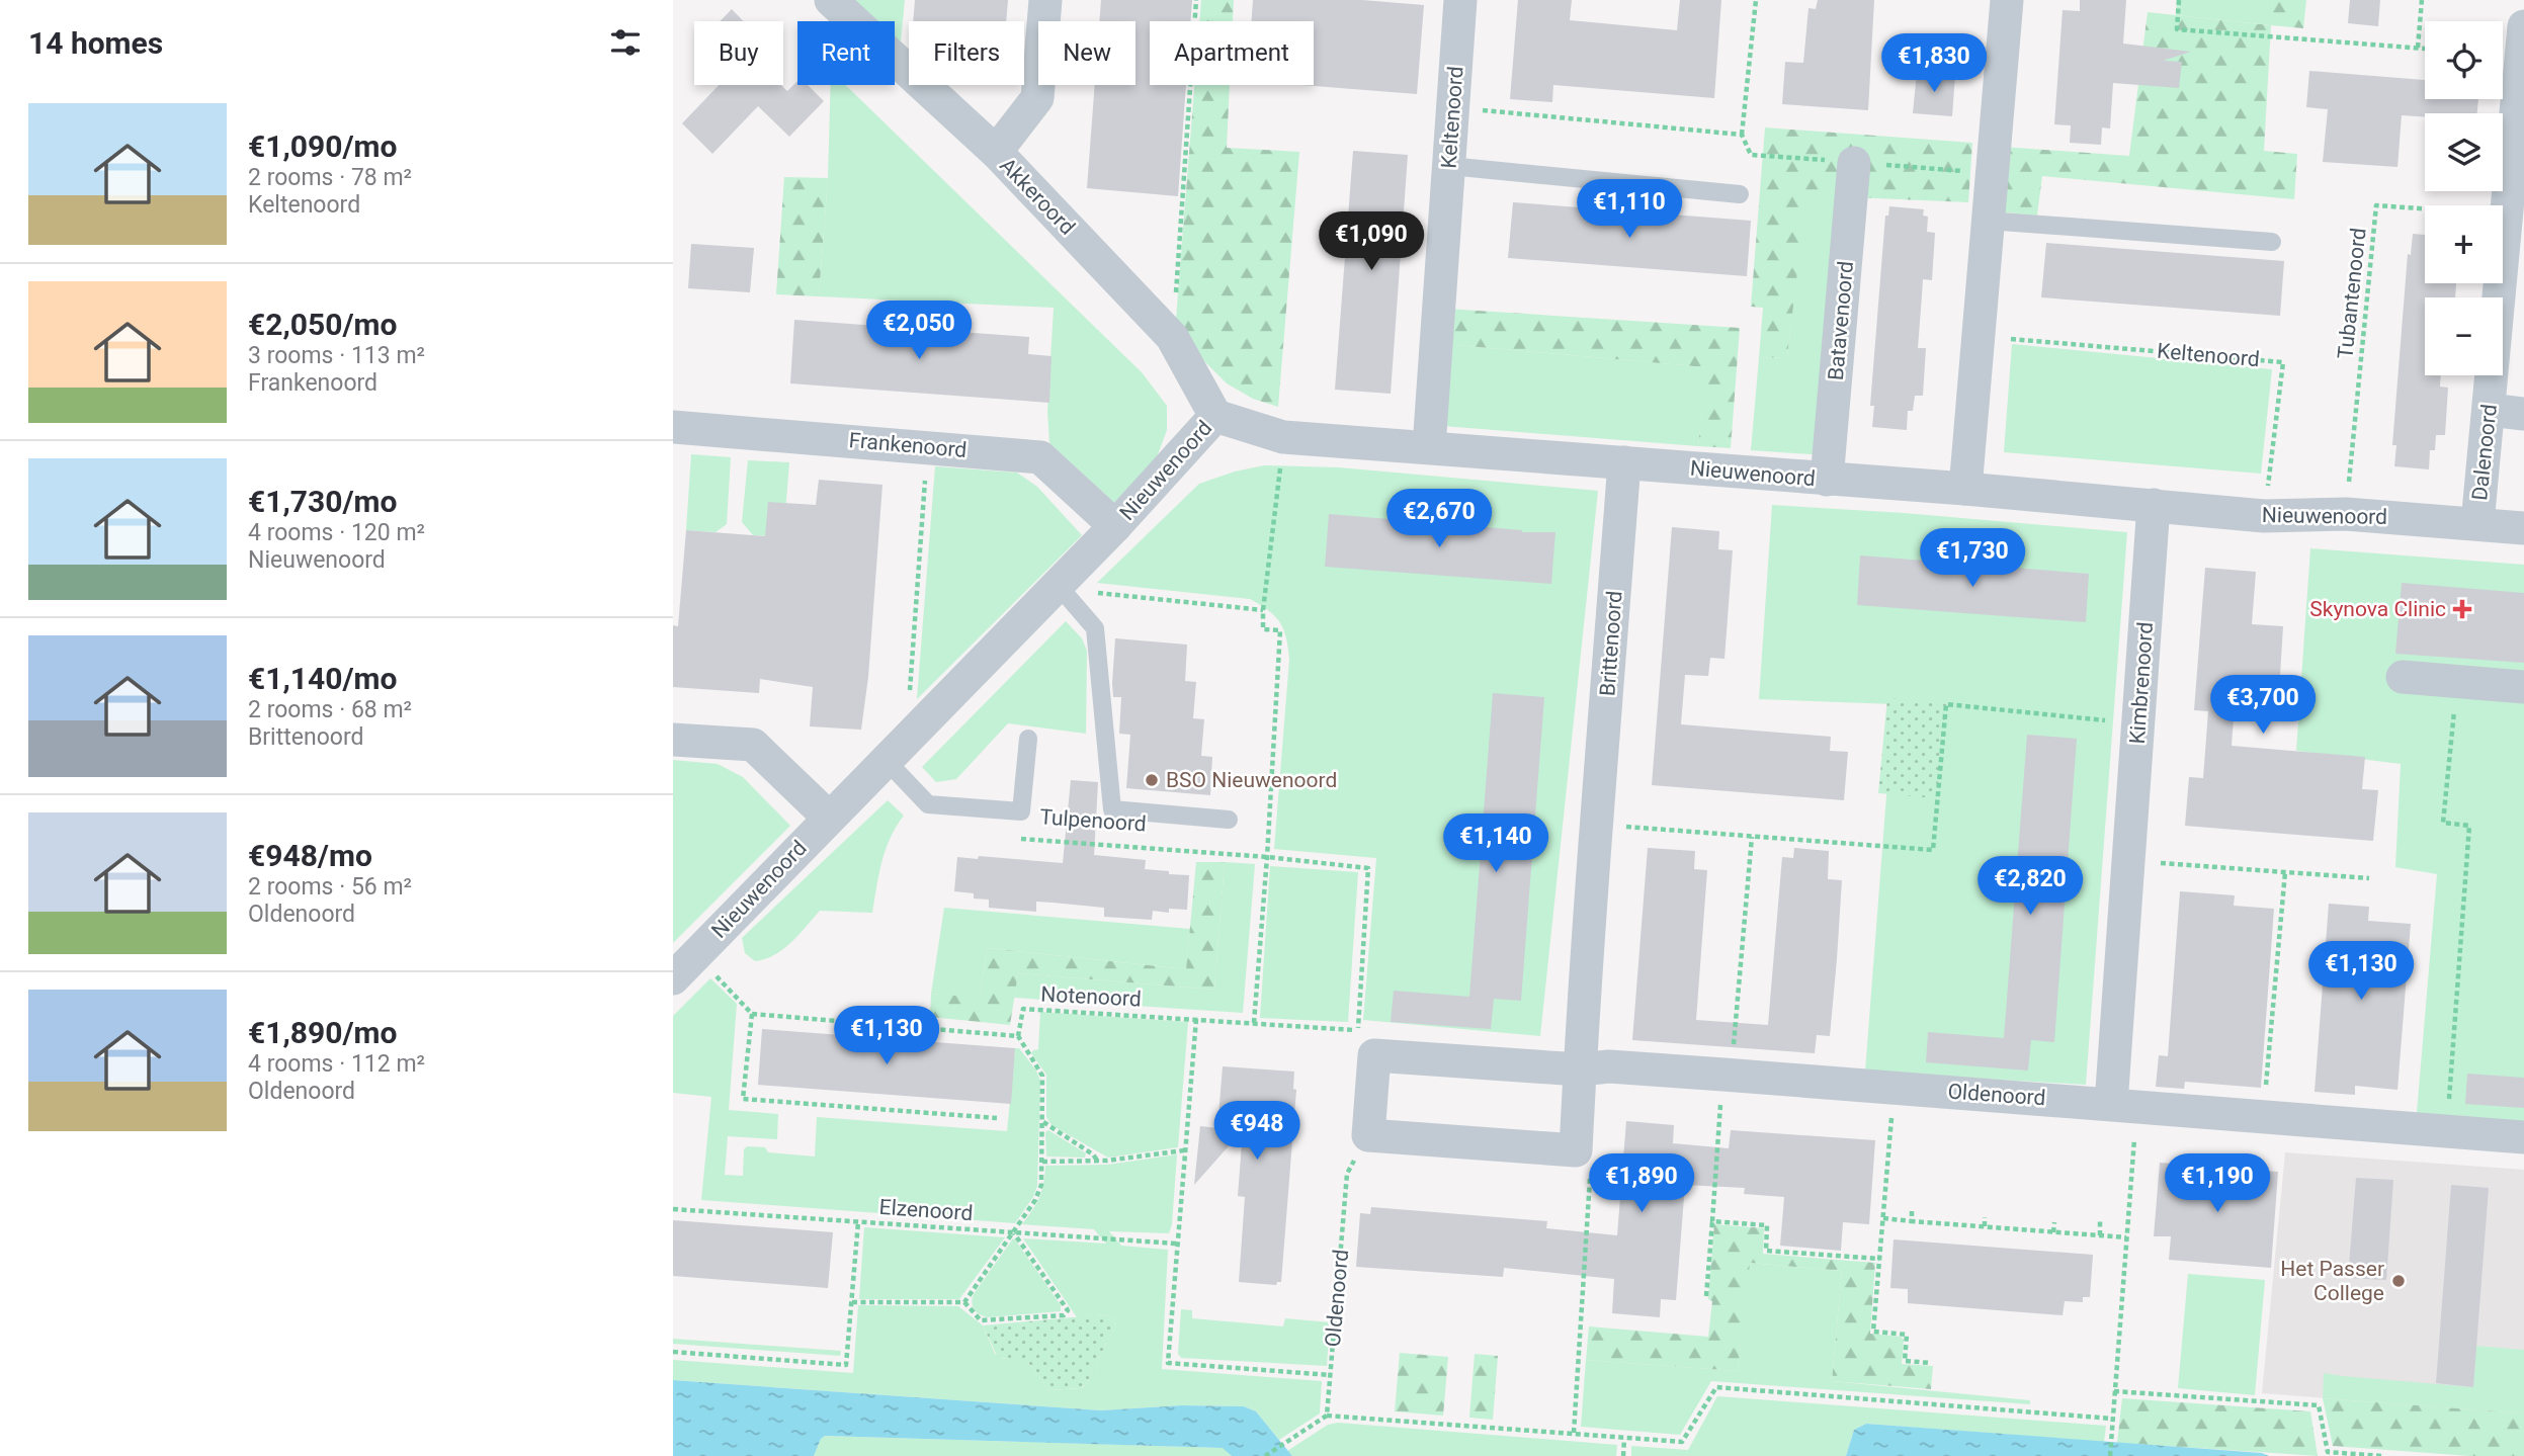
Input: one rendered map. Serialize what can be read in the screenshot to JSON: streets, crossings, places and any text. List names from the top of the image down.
{
  "streets": {
    "street": [
      "Keltenoord",
      "Akkeroord",
      "Batavenoord",
      "Frankenoord",
      "Dalenoord",
      "Nieuwenoord",
      "Brittenoord",
      "Kimbrenoord",
      "Oldenoord"
    ],
    "lane": ["Tulpenoord"],
    "path": ["Tubantenoord", "Notenoord", "Elzenoord"]
  },
  "crossings": [
    ["Keltenoord", "Nieuwenoord"],
    ["Akkeroord", "Nieuwenoord"],
    ["Tubantenoord", "Dalenoord"],
    ["Tubantenoord", "Nieuwenoord"],
    ["Batavenoord", "Nieuwenoord"],
    ["Frankenoord", "Nieuwenoord"],
    ["Dalenoord", "Nieuwenoord"],
    ["Nieuwenoord", "Brittenoord"],
    ["Nieuwenoord", "Kimbrenoord"],
    ["Nieuwenoord", "Tulpenoord"],
    ["Brittenoord", "Oldenoord"],
    ["Kimbrenoord", "Oldenoord"],
    ["Tulpenoord", "Oldenoord"]
  ],
  "places": {
    "health": ["Skynova Clinic"],
    "other": ["BSO Nieuwenoord", "Het Passer College"]
  },
  "page": {
    "heading": "14 homes",
    "map_buttons": ["+", "−"],
    "chip": [
      "Buy",
      "Rent",
      "Filters",
      "New",
      "Apartment"
    ],
    "price": [
      "€1,830",
      "€1,110",
      "€1,090",
      "€2,050",
      "€2,670",
      "€1,730",
      "€3,700",
      "€1,140",
      "€2,820",
      "€1,130",
      "€1,130",
      "€948",
      "€1,890",
      "€1,190"
    ],
    "list": [
      {
        "name": "€1,090/mo",
        "note": "2 rooms · 78 m² · Keltenoord"
      },
      {
        "name": "€2,050/mo",
        "note": "3 rooms · 113 m² · Frankenoord"
      },
      {
        "name": "€1,730/mo",
        "note": "4 rooms · 120 m² · Nieuwenoord"
      },
      {
        "name": "€1,140/mo",
        "note": "2 rooms · 68 m² · Brittenoord"
      },
      {
        "name": "€948/mo",
        "note": "2 rooms · 56 m² · Oldenoord"
      },
      {
        "name": "€1,890/mo",
        "note": "4 rooms · 112 m² · Oldenoord"
      }
    ]
  }
}
